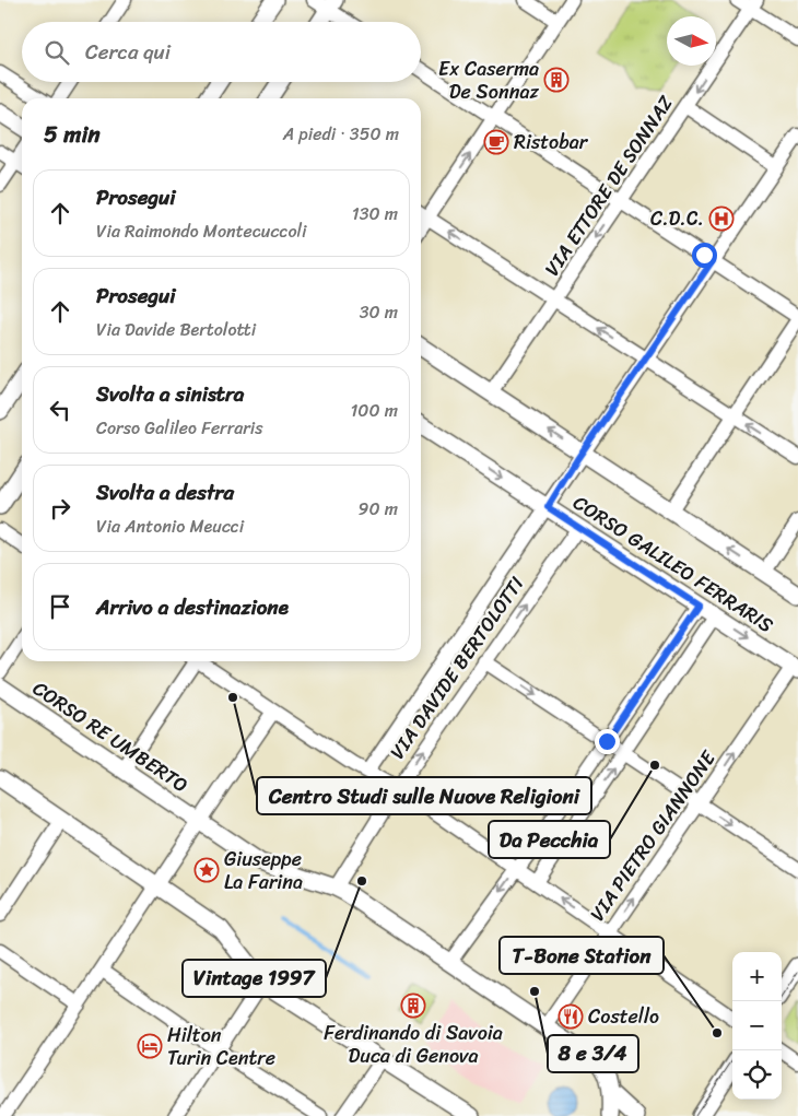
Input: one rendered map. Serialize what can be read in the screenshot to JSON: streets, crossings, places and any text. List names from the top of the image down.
{
  "streets": {
    "street": [
      "VIA ETTORE DE SONNAZ",
      "CORSO GALILEO FERRARIS",
      "VIA DAVIDE BERTOLOTTI",
      "CORSO RE UMBERTO",
      "VIA PIETRO GIANNONE"
    ]
  },
  "crossings": [
    ["CORSO GALILEO FERRARIS", "VIA DAVIDE BERTOLOTTI"],
    ["CORSO GALILEO FERRARIS", "VIA PIETRO GIANNONE"],
    ["VIA DAVIDE BERTOLOTTI", "CORSO RE UMBERTO"],
    ["CORSO RE UMBERTO", "VIA PIETRO GIANNONE"]
  ],
  "one_way": ["VIA ETTORE DE SONNAZ"],
  "places": {
    "building": ["Ex Caserma De Sonnaz", "Ferdinando di Savoia Duca di Genova"],
    "cafe": ["Ristobar"],
    "hospital": ["C.D.C."],
    "other": [
      "Centro Studi sulle Nuove Religioni",
      "Da Pecchia",
      "Vintage 1997",
      "8 e 3/4",
      "T-Bone Station"
    ],
    "place": ["Giuseppe La Farina"],
    "restaurant": ["Costello"],
    "hotel": ["Hilton Turin Centre"]
  },
  "north": "right",
  "page": {
    "search": "Cerca qui",
    "heading": ["5 min", "A piedi · 350 m"],
    "list": [
      ["Prosegui", "Via Raimondo Montecuccoli", "130 m"],
      ["Prosegui", "Via Davide Bertolotti", "30 m"],
      ["Svolta a sinistra", "Corso Galileo Ferraris", "100 m"],
      ["Svolta a destra", "Via Antonio Meucci", "90 m"],
      "Arrivo a destinazione"
    ],
    "map_buttons": ["+", "−"]
  }
}
